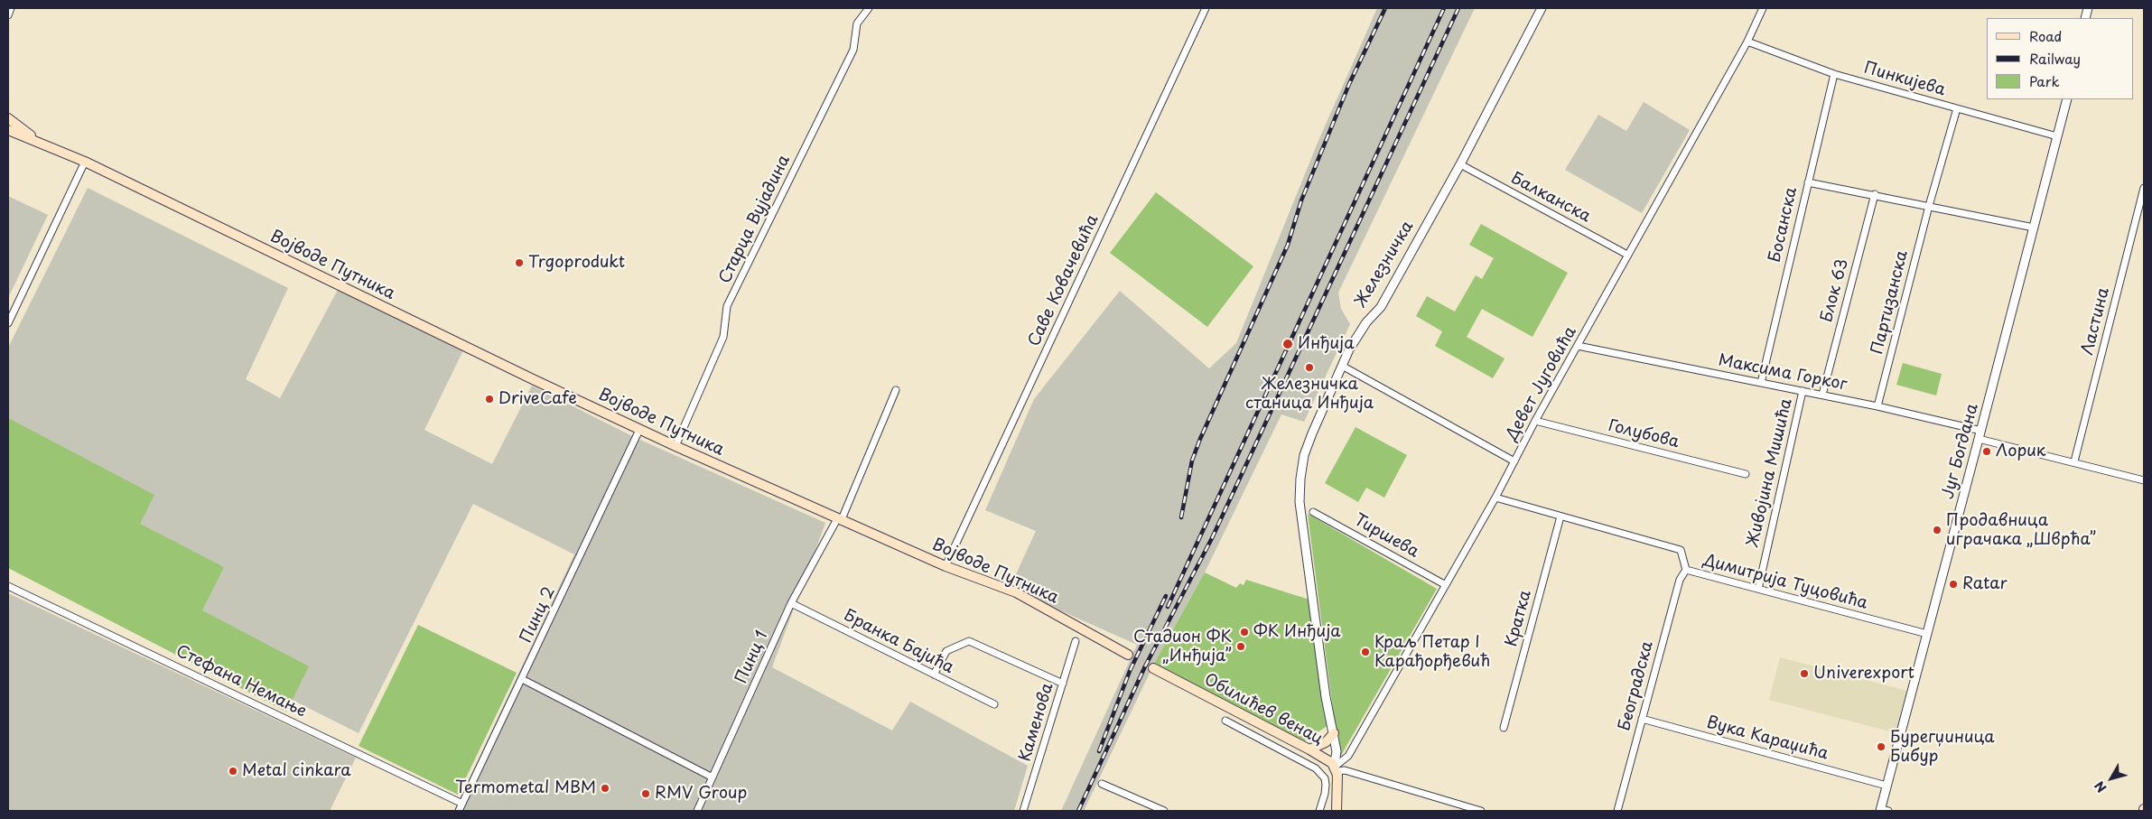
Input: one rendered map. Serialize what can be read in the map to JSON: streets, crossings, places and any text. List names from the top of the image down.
{
  "streets": {
    "main road": ["Железничка", "Војводе Путника", "Обилићев венац"],
    "street": [
      "Пинкијева",
      "Балканска",
      "Старца Вујадина",
      "Босанска",
      "Саве Ковачевића",
      "Блок 63",
      "Партизанска",
      "Ластина",
      "Максима Горког",
      "Девет Југовића",
      "Голубова",
      "Југ Богдана",
      "Живојина Мишића",
      "Тиршева",
      "Димитрија Туцовића",
      "Пинц 2",
      "Кратка",
      "Бранка Бајића",
      "Пинц 1",
      "Стефана Немање",
      "Београдска",
      "Каменова",
      "Вука Караџића"
    ]
  },
  "crossings": [
    ["Пинкијева", "Босанска"],
    ["Пинкијева", "Партизанска"],
    ["Пинкијева", "Девет Југовића"],
    ["Пинкијева", "Југ Богдана"],
    ["Балканска", "Железничка"],
    ["Балканска", "Девет Југовића"],
    ["Старца Вујадина", "Војводе Путника"],
    ["Босанска", "Максима Горког"],
    ["Железничка", "Девет Југовића"],
    ["Железничка", "Обилићев венац"],
    ["Војводе Путника", "Саве Ковачевића"],
    ["Војводе Путника", "Пинц 2"],
    ["Војводе Путника", "Пинц 1"],
    ["Блок 63", "Максима Горког"],
    ["Партизанска", "Максима Горког"],
    ["Ластина", "Максима Горког"],
    ["Максима Горког", "Девет Југовића"],
    ["Максима Горког", "Југ Богдана"],
    ["Максима Горког", "Живојина Мишића"],
    ["Девет Југовића", "Голубова"],
    ["Девет Југовића", "Тиршева"],
    ["Девет Југовића", "Димитрија Туцовића"],
    ["Девет Југовића", "Обилићев венац"],
    ["Југ Богдана", "Димитрија Туцовића"],
    ["Југ Богдана", "Вука Караџића"],
    ["Живојина Мишића", "Димитрија Туцовића"],
    ["Димитрија Туцовића", "Кратка"],
    ["Димитрија Туцовића", "Београдска"],
    ["Пинц 2", "Стефана Немање"],
    ["Бранка Бајића", "Пинц 1"],
    ["Београдска", "Вука Караџића"]
  ],
  "places": [
    "Trgoprodukt",
    "Инђија",
    "Железничка станица Инђија",
    "DriveCafe",
    "Лорик",
    "Продавница играчака „Шврћа”",
    "Ratar",
    "ФК Инђија",
    "Стадион ФК „Инђија”",
    "Краљ Петар I Карађорђевић",
    "Univerexport",
    "Бурегџиница Бибур",
    "Metal cinkara",
    "Termometal MBM",
    "RMV Group"
  ],
  "legend": ["Road", "Railway", "Park"],
  "north": "bottom left"
}
